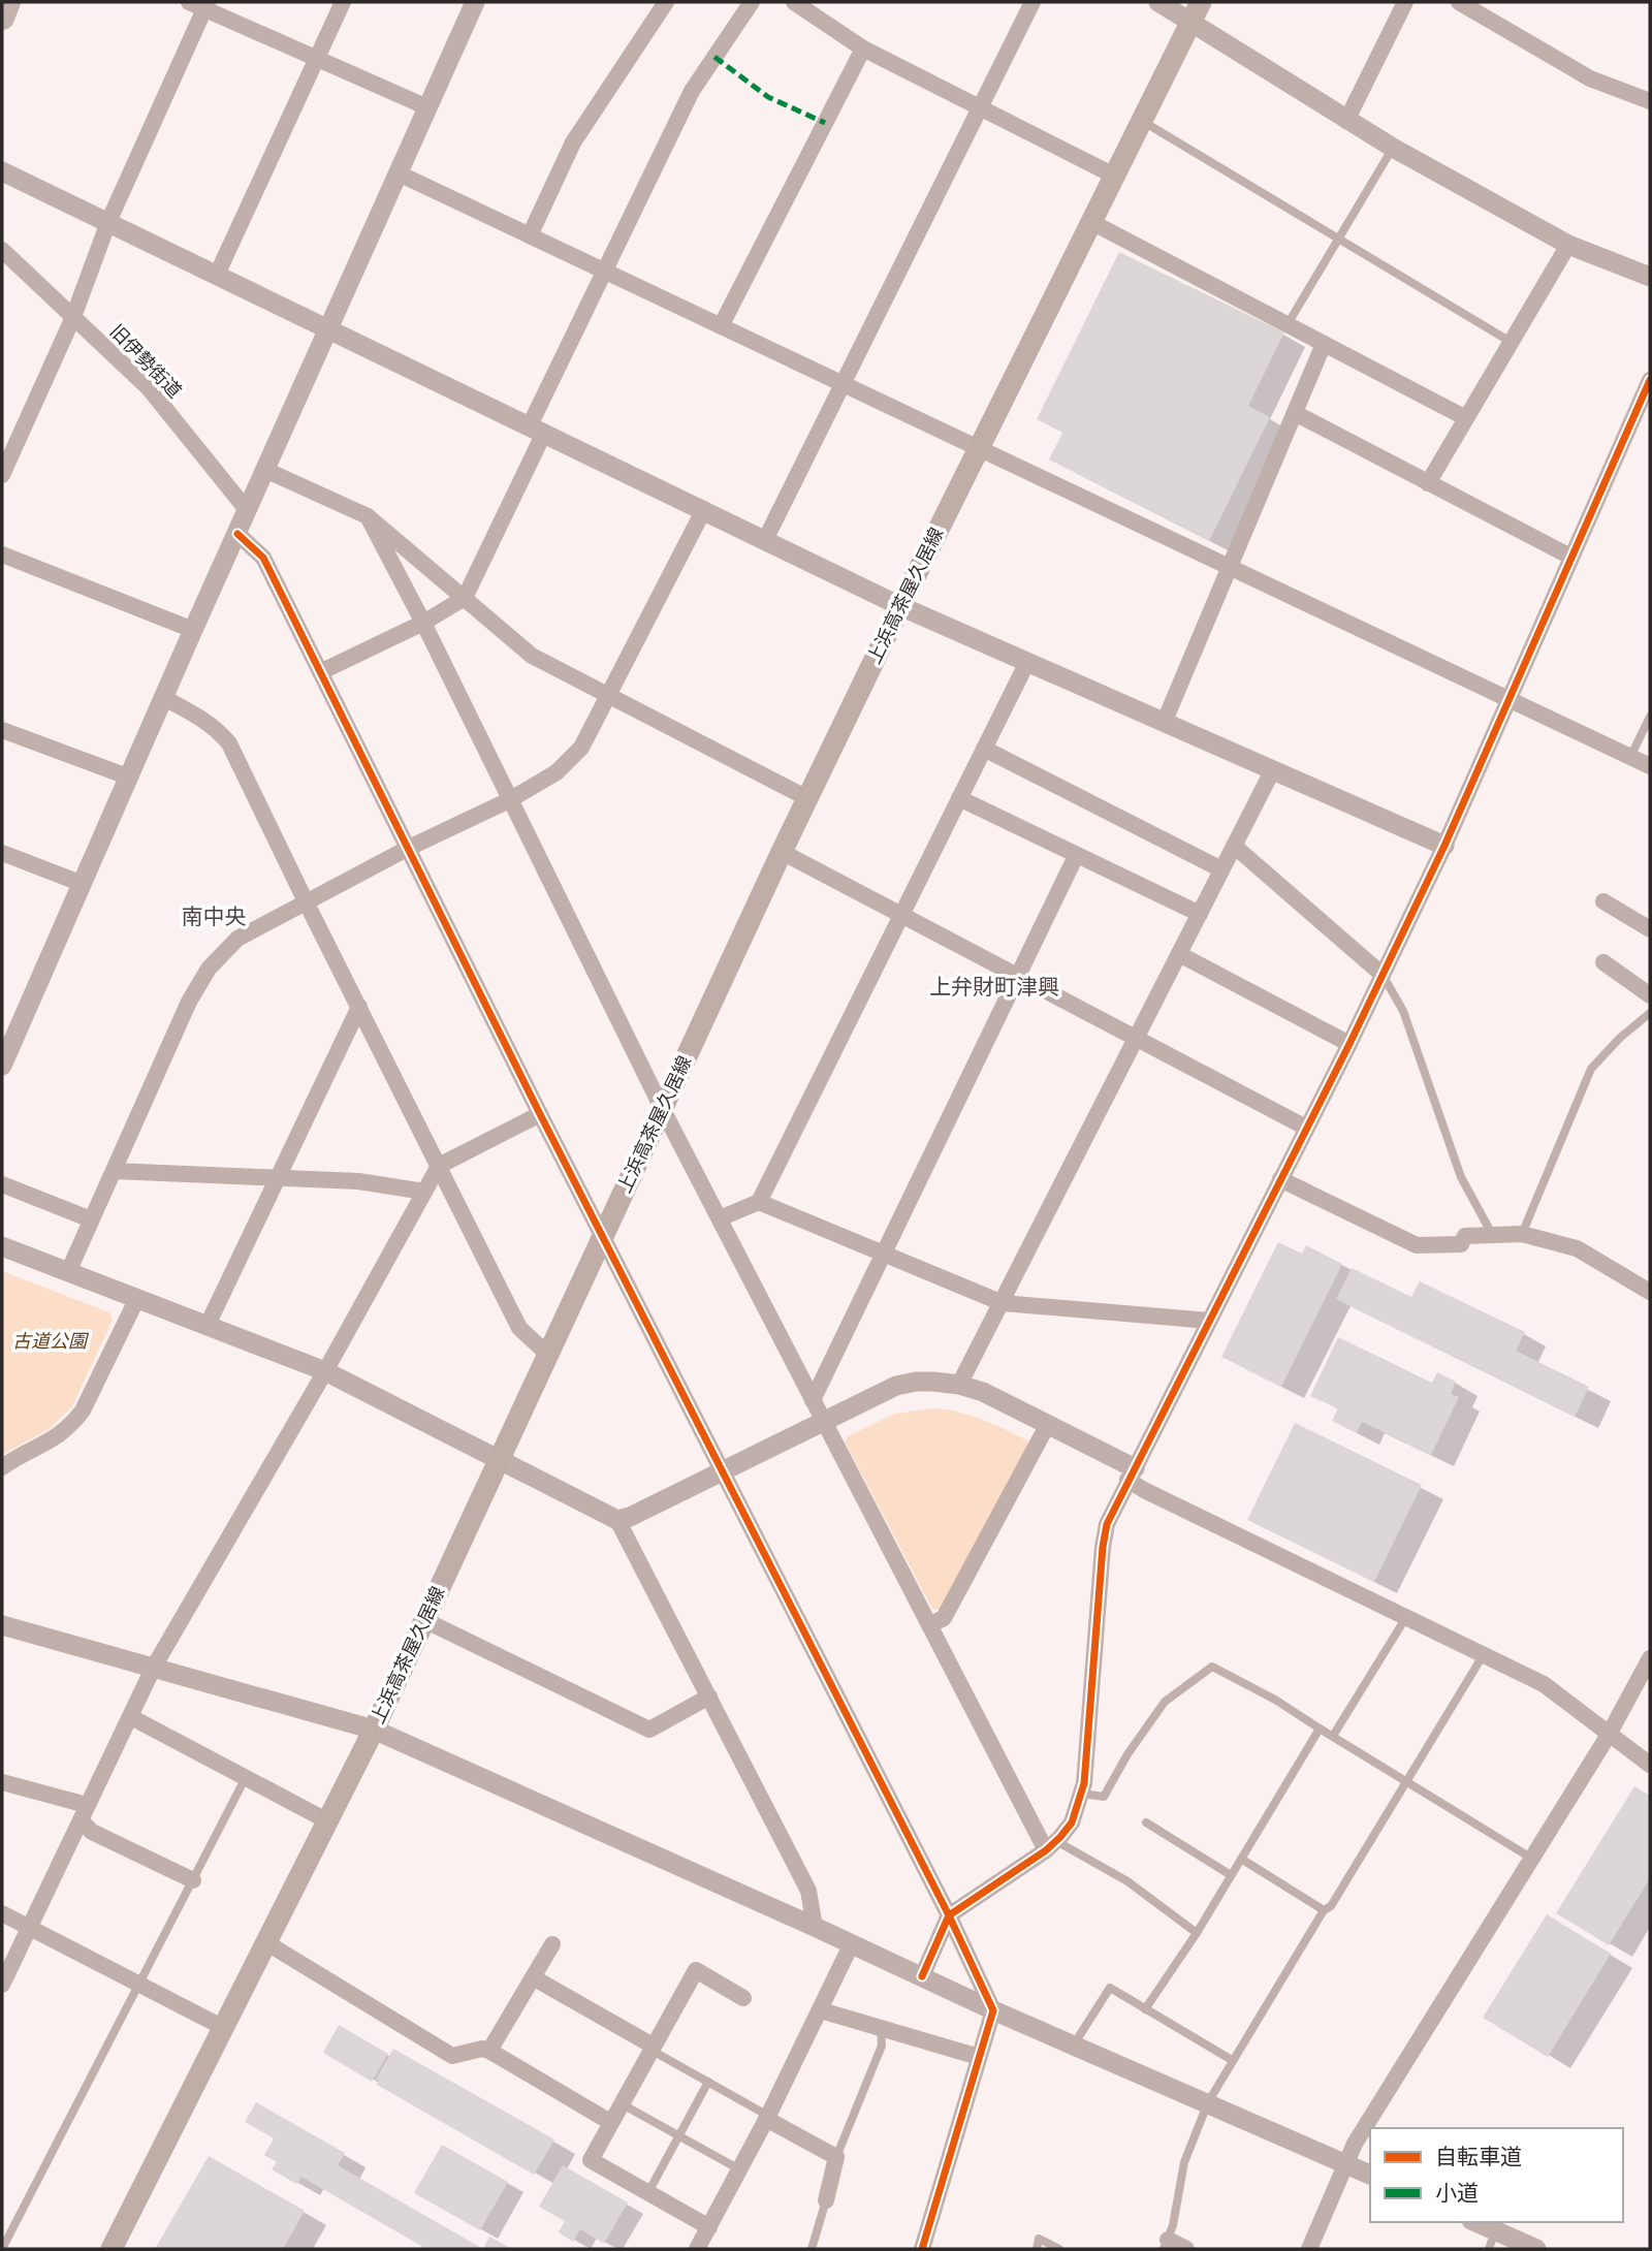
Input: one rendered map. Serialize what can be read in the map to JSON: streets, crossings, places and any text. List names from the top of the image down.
{
  "streets": {
    "main road": ["上浜高茶屋久居線"],
    "street": ["旧伊勢街道"]
  },
  "districts": ["南中央", "上弁財町津興"],
  "parks": ["古道公園"],
  "legend": ["自転車道", "小道"]
}
